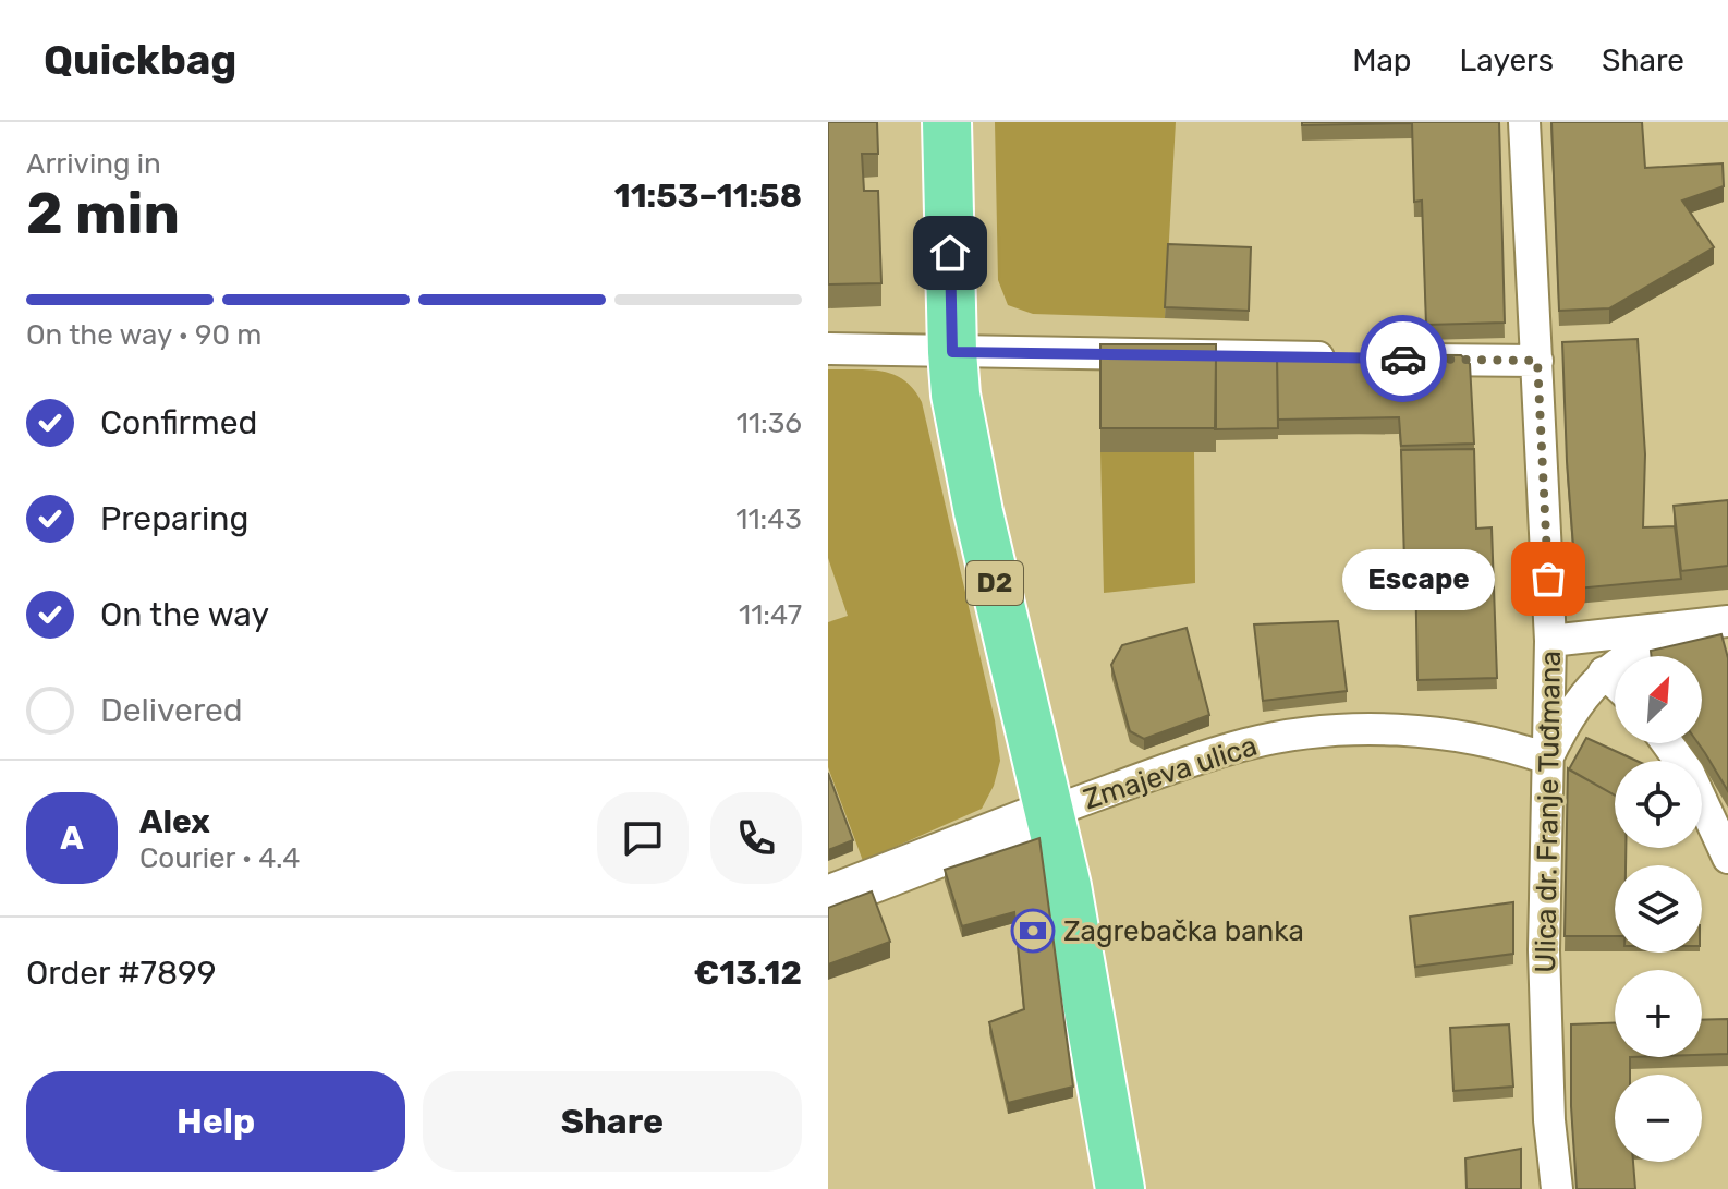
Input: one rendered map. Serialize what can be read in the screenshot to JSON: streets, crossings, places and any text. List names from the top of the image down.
{
  "streets": {
    "main road": ["D2"],
    "street": ["Zmajeva ulica", "Ulica dr. Franje Tuđmana"]
  },
  "crossings": [
    ["D2", "Zmajeva ulica"],
    ["Zmajeva ulica", "Ulica dr. Franje Tuđmana"]
  ],
  "places": {
    "other": ["Escape"],
    "bank": ["Zagrebačka banka"]
  },
  "north": "top right",
  "page": {
    "header": "Quickbag",
    "nav": ["Map", "Layers", "Share"],
    "heading": ["2 min", "Arriving in", "11:53–11:58"],
    "panel": [
      "Alex",
      "Courier · 4.4",
      "Order #7899",
      "€13.12"
    ],
    "bar": "On the way · 90 m",
    "list": [
      ["Confirmed", "11:36"],
      ["Preparing", "11:43"],
      ["On the way", "11:47"],
      "Delivered"
    ],
    "bubble": "Escape",
    "map_buttons": ["+", "−"],
    "round": "A",
    "buttons": ["Help", "Share"]
  }
}
